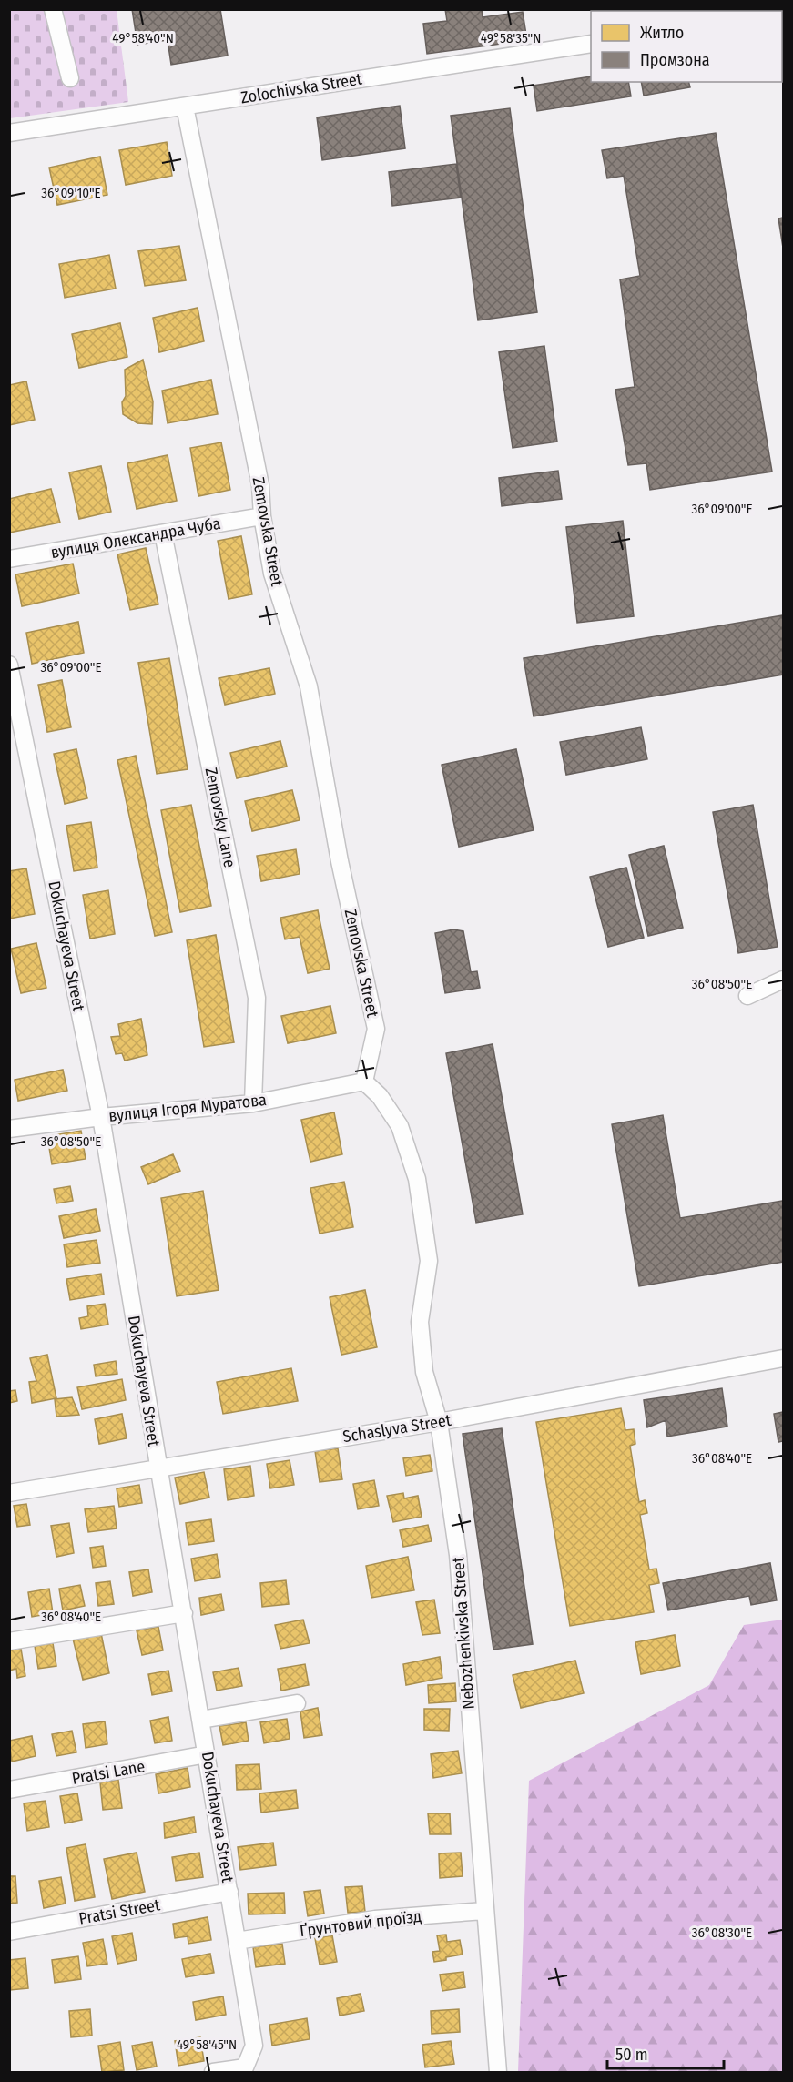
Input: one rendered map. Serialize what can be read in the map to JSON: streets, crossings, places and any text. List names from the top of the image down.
{
  "streets": {
    "street": [
      "Zolochivska Street",
      "Zemovska Street",
      "вулиця Олександра Чуба",
      "Zemovsky Lane",
      "Dokuchayeva Street",
      "вулиця Ігоря Муратова",
      "Schaslyva Street",
      "Nebozhenkivska Street",
      "Pratsi Lane",
      "Pratsi Street",
      "Ґрунтовий проїзд"
    ]
  },
  "crossings": [
    ["Zolochivska Street", "Zemovska Street"],
    ["Zemovska Street", "вулиця Олександра Чуба"],
    ["Zemovska Street", "вулиця Ігоря Муратова"],
    ["Zemovska Street", "Nebozhenkivska Street"],
    ["вулиця Олександра Чуба", "Zemovsky Lane"],
    ["Zemovsky Lane", "вулиця Ігоря Муратова"],
    ["Dokuchayeva Street", "вулиця Ігоря Муратова"],
    ["Dokuchayeva Street", "Schaslyva Street"],
    ["Dokuchayeva Street", "Pratsi Lane"],
    ["Dokuchayeva Street", "Pratsi Street"],
    ["Dokuchayeva Street", "Ґрунтовий проїзд"],
    ["вулиця Ігоря Муратова", "Nebozhenkivska Street"],
    ["Schaslyva Street", "Nebozhenkivska Street"],
    ["Nebozhenkivska Street", "Ґрунтовий проїзд"]
  ],
  "legend": ["Житло", "Промзона"],
  "scale_bar": "50 m",
  "coordinates": [
    "49°58'40\"N",
    "49°58'35\"N",
    "36°09'10\"E",
    "36°09'00\"E",
    "36°08'50\"E",
    "36°08'40\"E",
    "36°08'30\"E",
    "49°58'45\"N"
  ]
}
